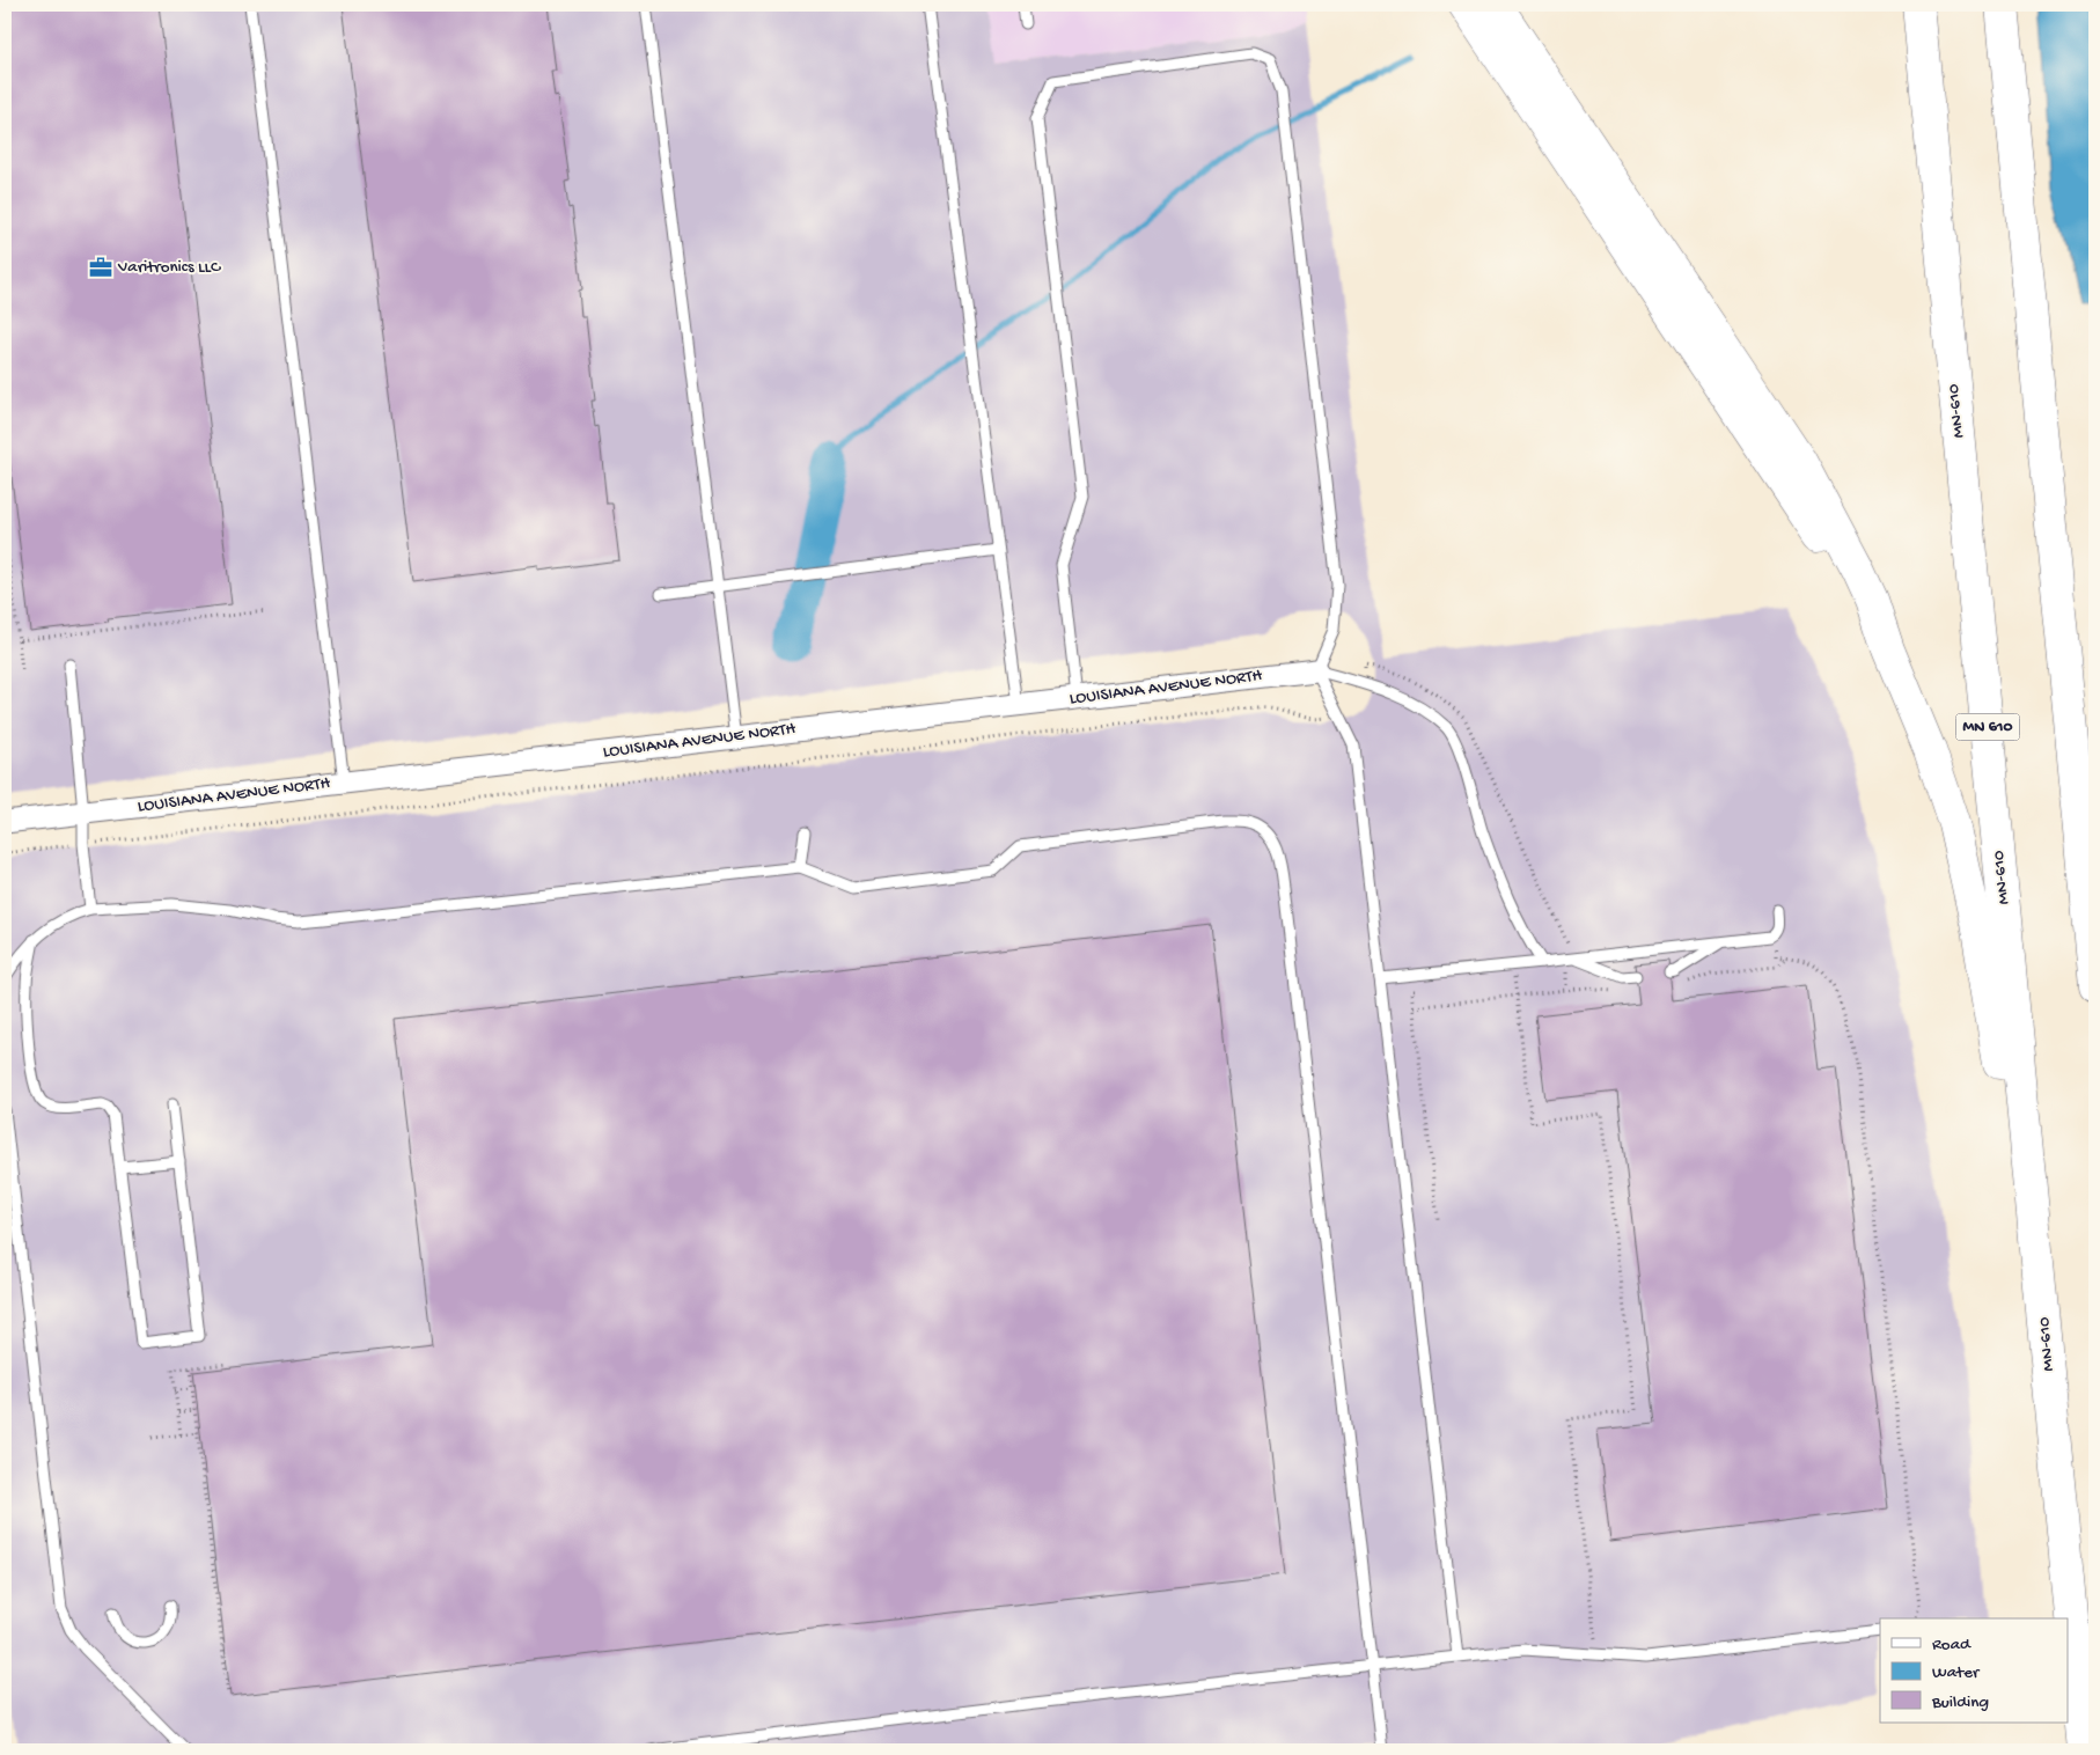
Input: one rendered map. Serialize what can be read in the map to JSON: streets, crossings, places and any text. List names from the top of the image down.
{
  "streets": {
    "highway": ["MN-610", "MN 610"],
    "street": ["LOUISIANA AVENUE NORTH"]
  },
  "places": {
    "office": ["Varitronics LLC"]
  },
  "legend": ["Road", "Water", "Building"]
}
